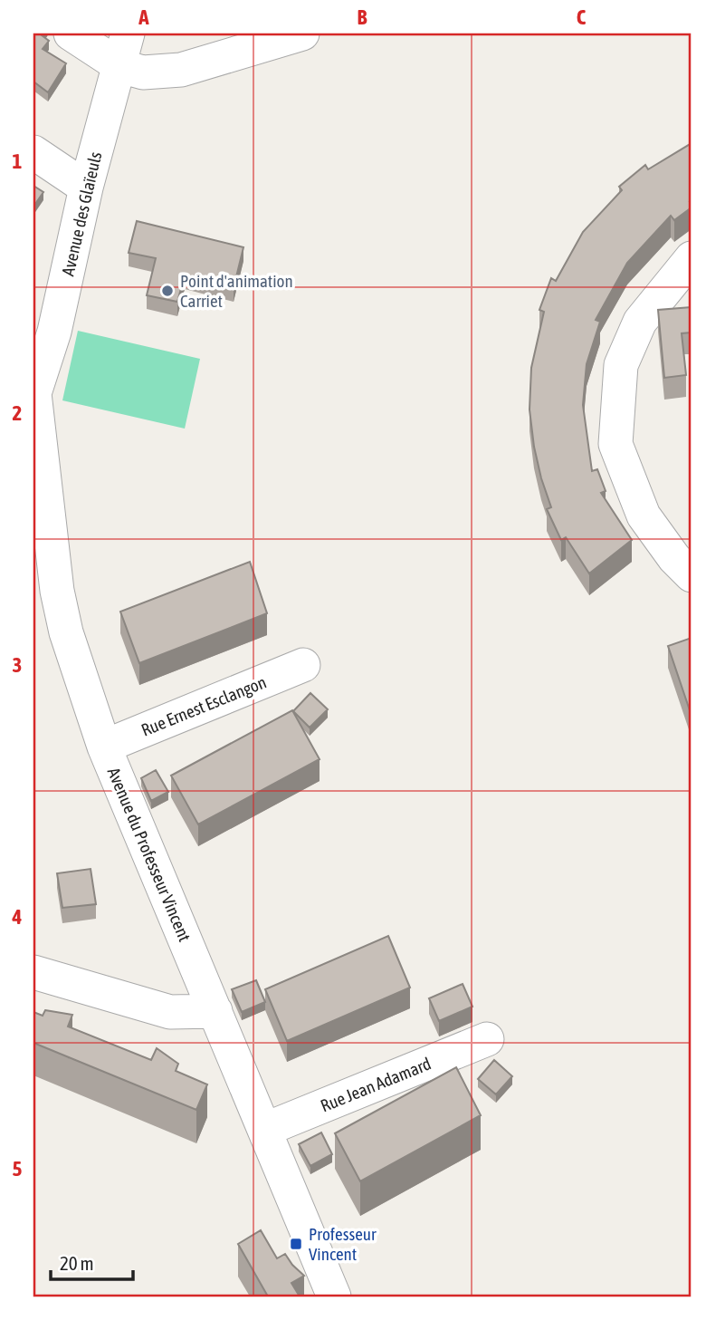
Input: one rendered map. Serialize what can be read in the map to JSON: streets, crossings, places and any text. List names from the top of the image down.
{
  "streets": {
    "street": [
      "Avenue des Glaïeuls",
      "Rue Ernest Esclangon",
      "Avenue du Professeur Vincent",
      "Rue Jean Adamard"
    ]
  },
  "crossings": [
    ["Avenue des Glaïeuls", "Avenue du Professeur Vincent"],
    ["Rue Ernest Esclangon", "Avenue du Professeur Vincent"],
    ["Avenue du Professeur Vincent", "Rue Jean Adamard"]
  ],
  "places": {
    "other": ["Point d'animation Carriet"],
    "transit": ["Professeur Vincent"]
  },
  "scale_bar": "20 m",
  "grid": {
    "columns": ["A", "B", "C"],
    "rows": [
      "1",
      "2",
      "3",
      "4",
      "5"
    ]
  }
}
